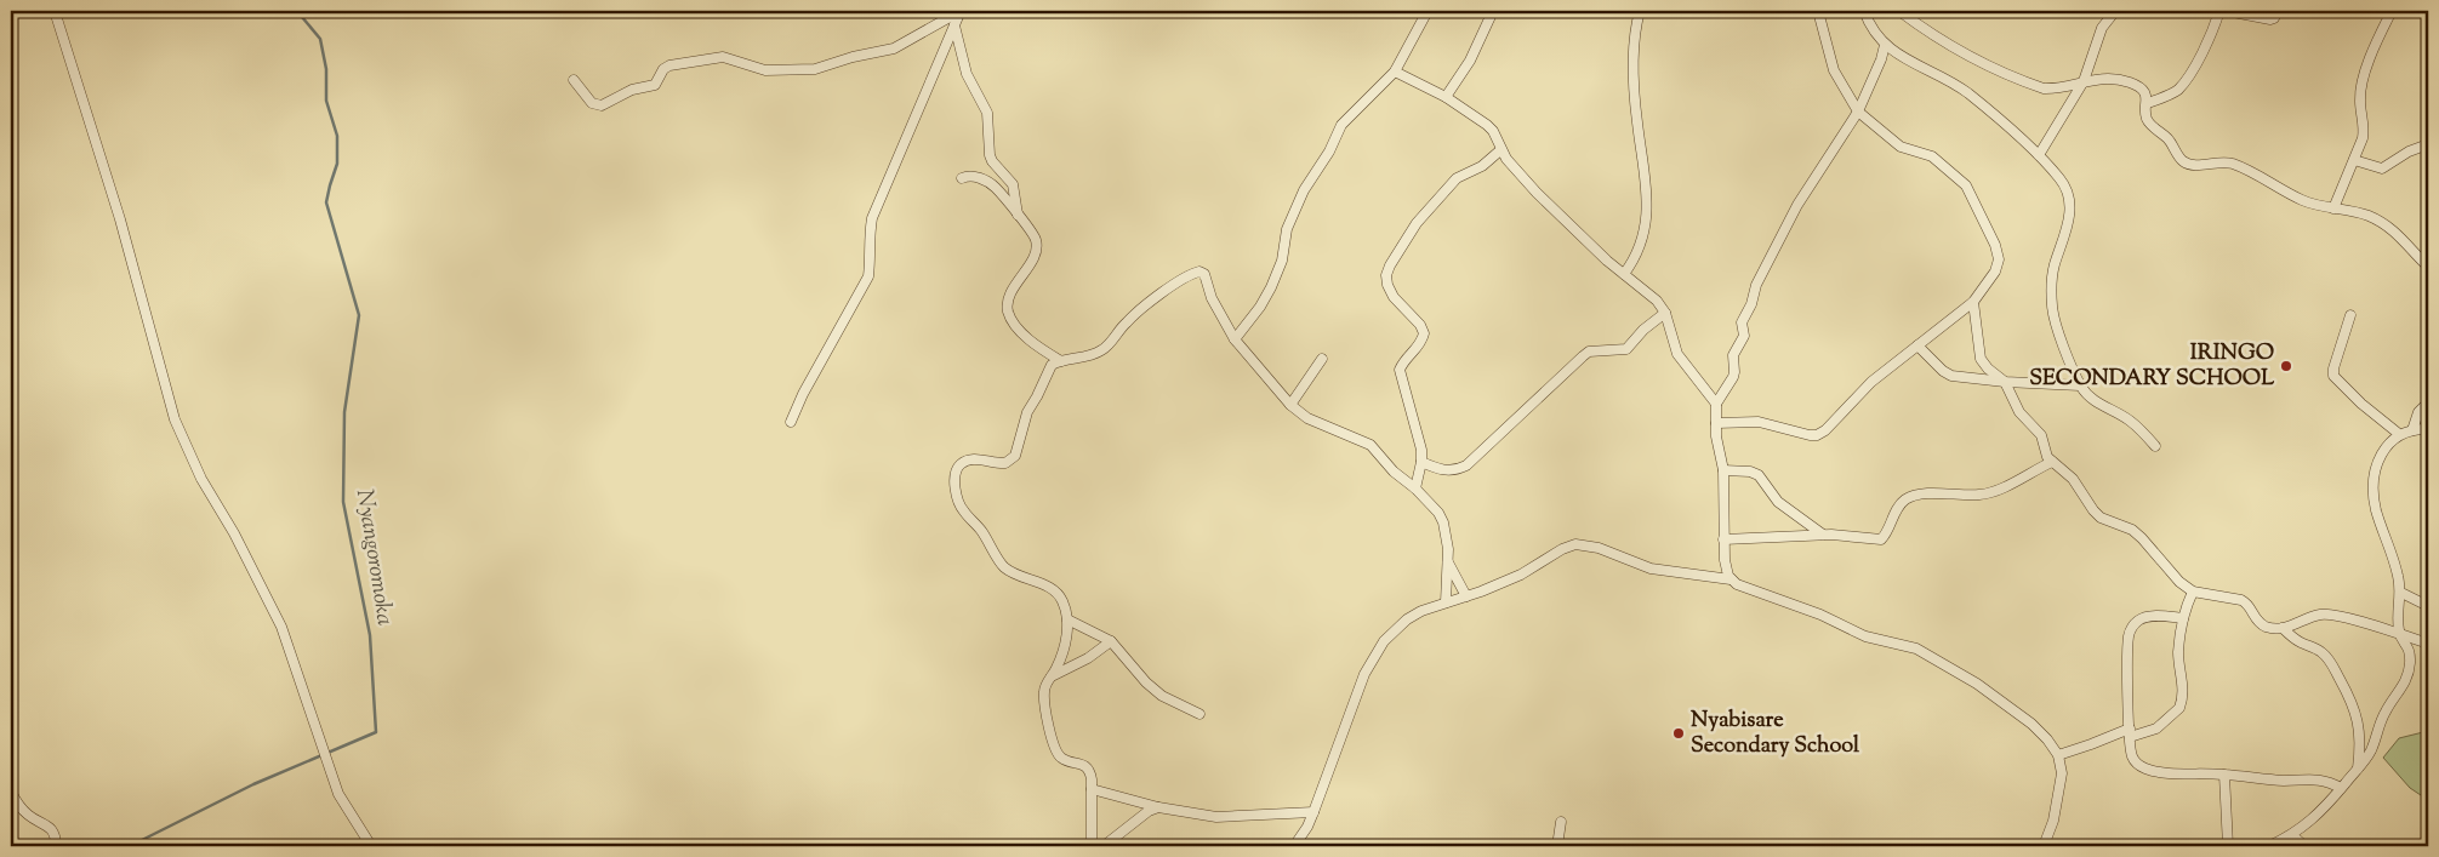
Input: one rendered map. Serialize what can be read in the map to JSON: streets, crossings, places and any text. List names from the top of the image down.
{
  "water": ["Nyangoromoka"],
  "places": ["IRINGO SECONDARY SCHOOL", "Nyabisare Secondary School"]
}
